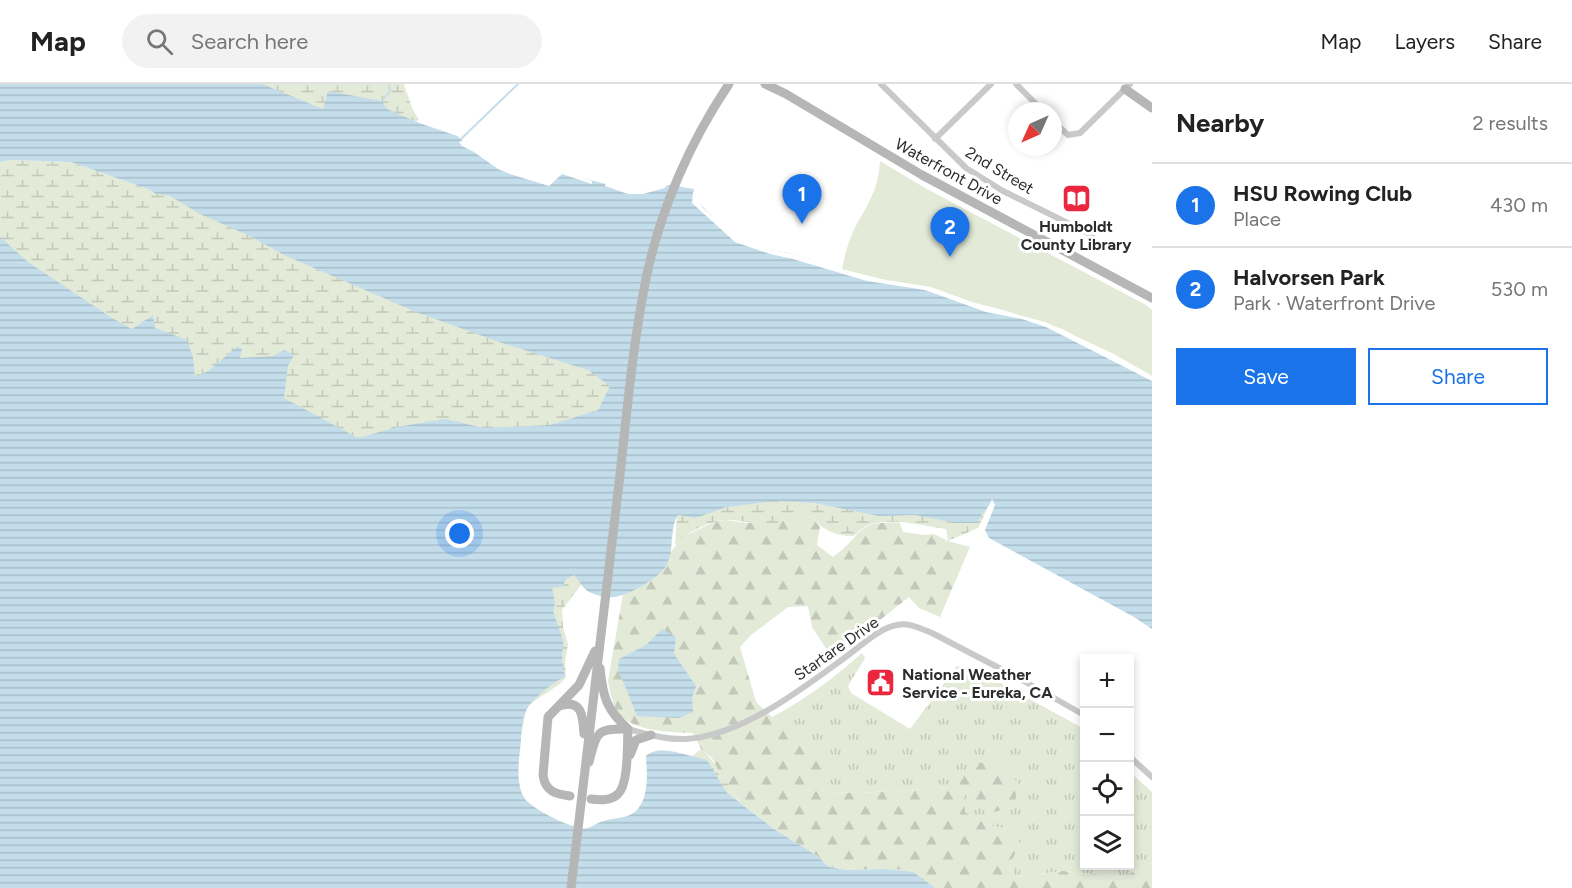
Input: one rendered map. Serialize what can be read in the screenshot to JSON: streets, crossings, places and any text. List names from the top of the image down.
{
  "streets": {
    "main road": ["Waterfront Drive"],
    "street": ["2nd Street", "Startare Drive"]
  },
  "places": {
    "library": ["Humboldt County Library"],
    "public building": ["National Weather Service - Eureka, CA"]
  },
  "north": "bottom left",
  "page": {
    "header": "Map",
    "search": "Search here",
    "nav": ["Map", "Layers", "Share"],
    "heading": ["Nearby", "2 results"],
    "list": [
      {
        "mark": "1",
        "name": "HSU Rowing Club",
        "note": "Place",
        "value": "430 m"
      },
      {
        "mark": "2",
        "name": "Halvorsen Park",
        "note": "Park · Waterfront Drive",
        "value": "530 m"
      }
    ],
    "pins": ["1", "2"],
    "buttons": ["Save", "Share"],
    "map_buttons": ["+", "−"]
  }
}
